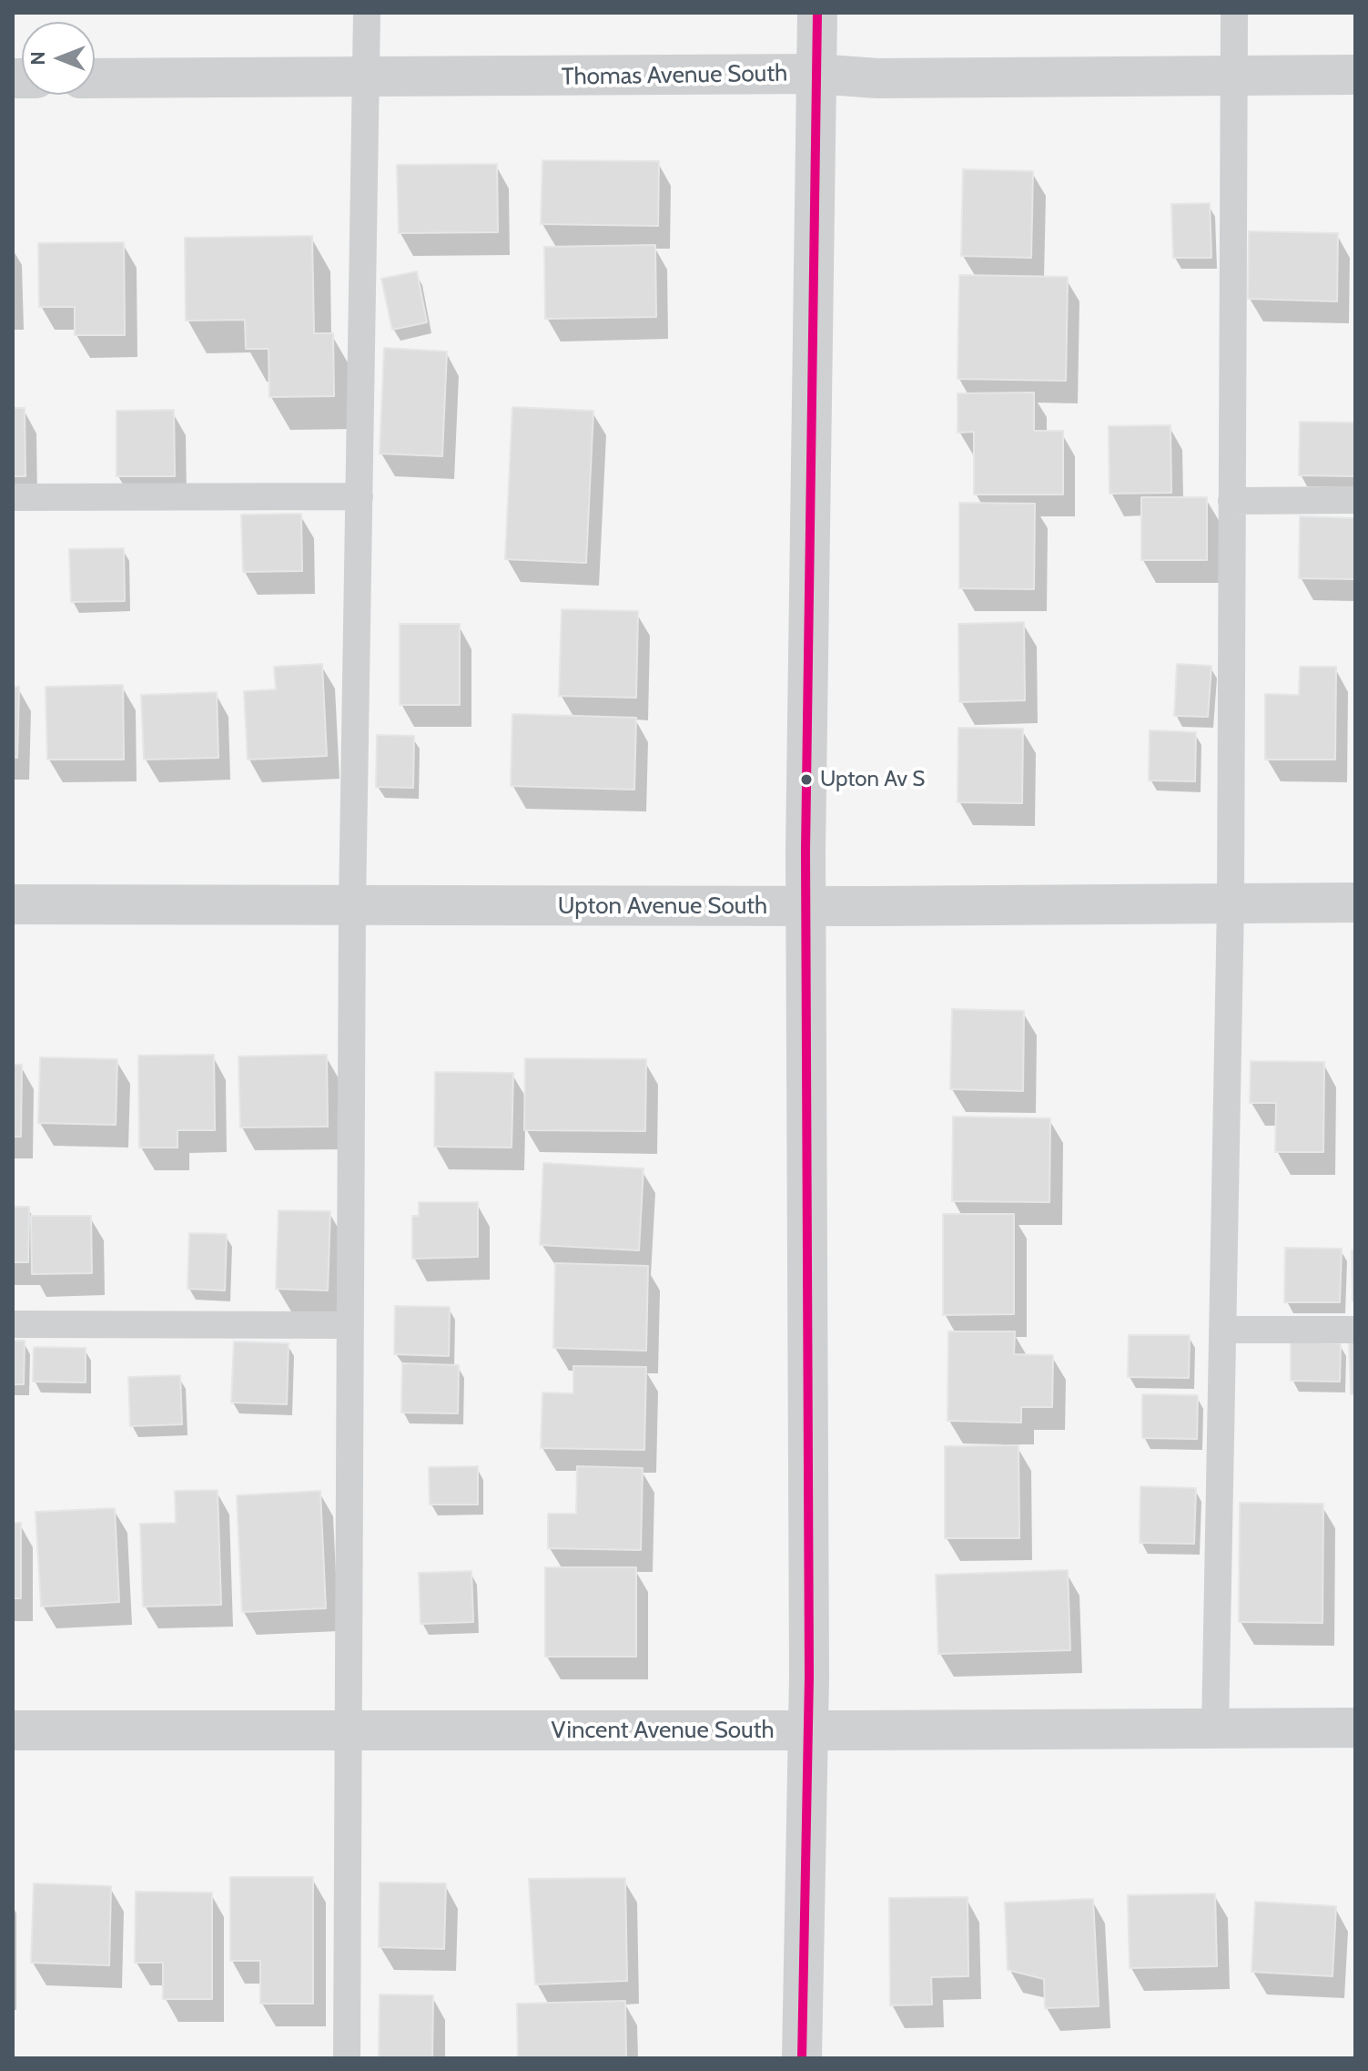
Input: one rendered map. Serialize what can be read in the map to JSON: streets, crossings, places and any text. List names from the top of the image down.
{
  "streets": {
    "street": ["Thomas Avenue South", "Upton Avenue South", "Vincent Avenue South"]
  },
  "places": ["Upton Av S"],
  "north": "left"
}
